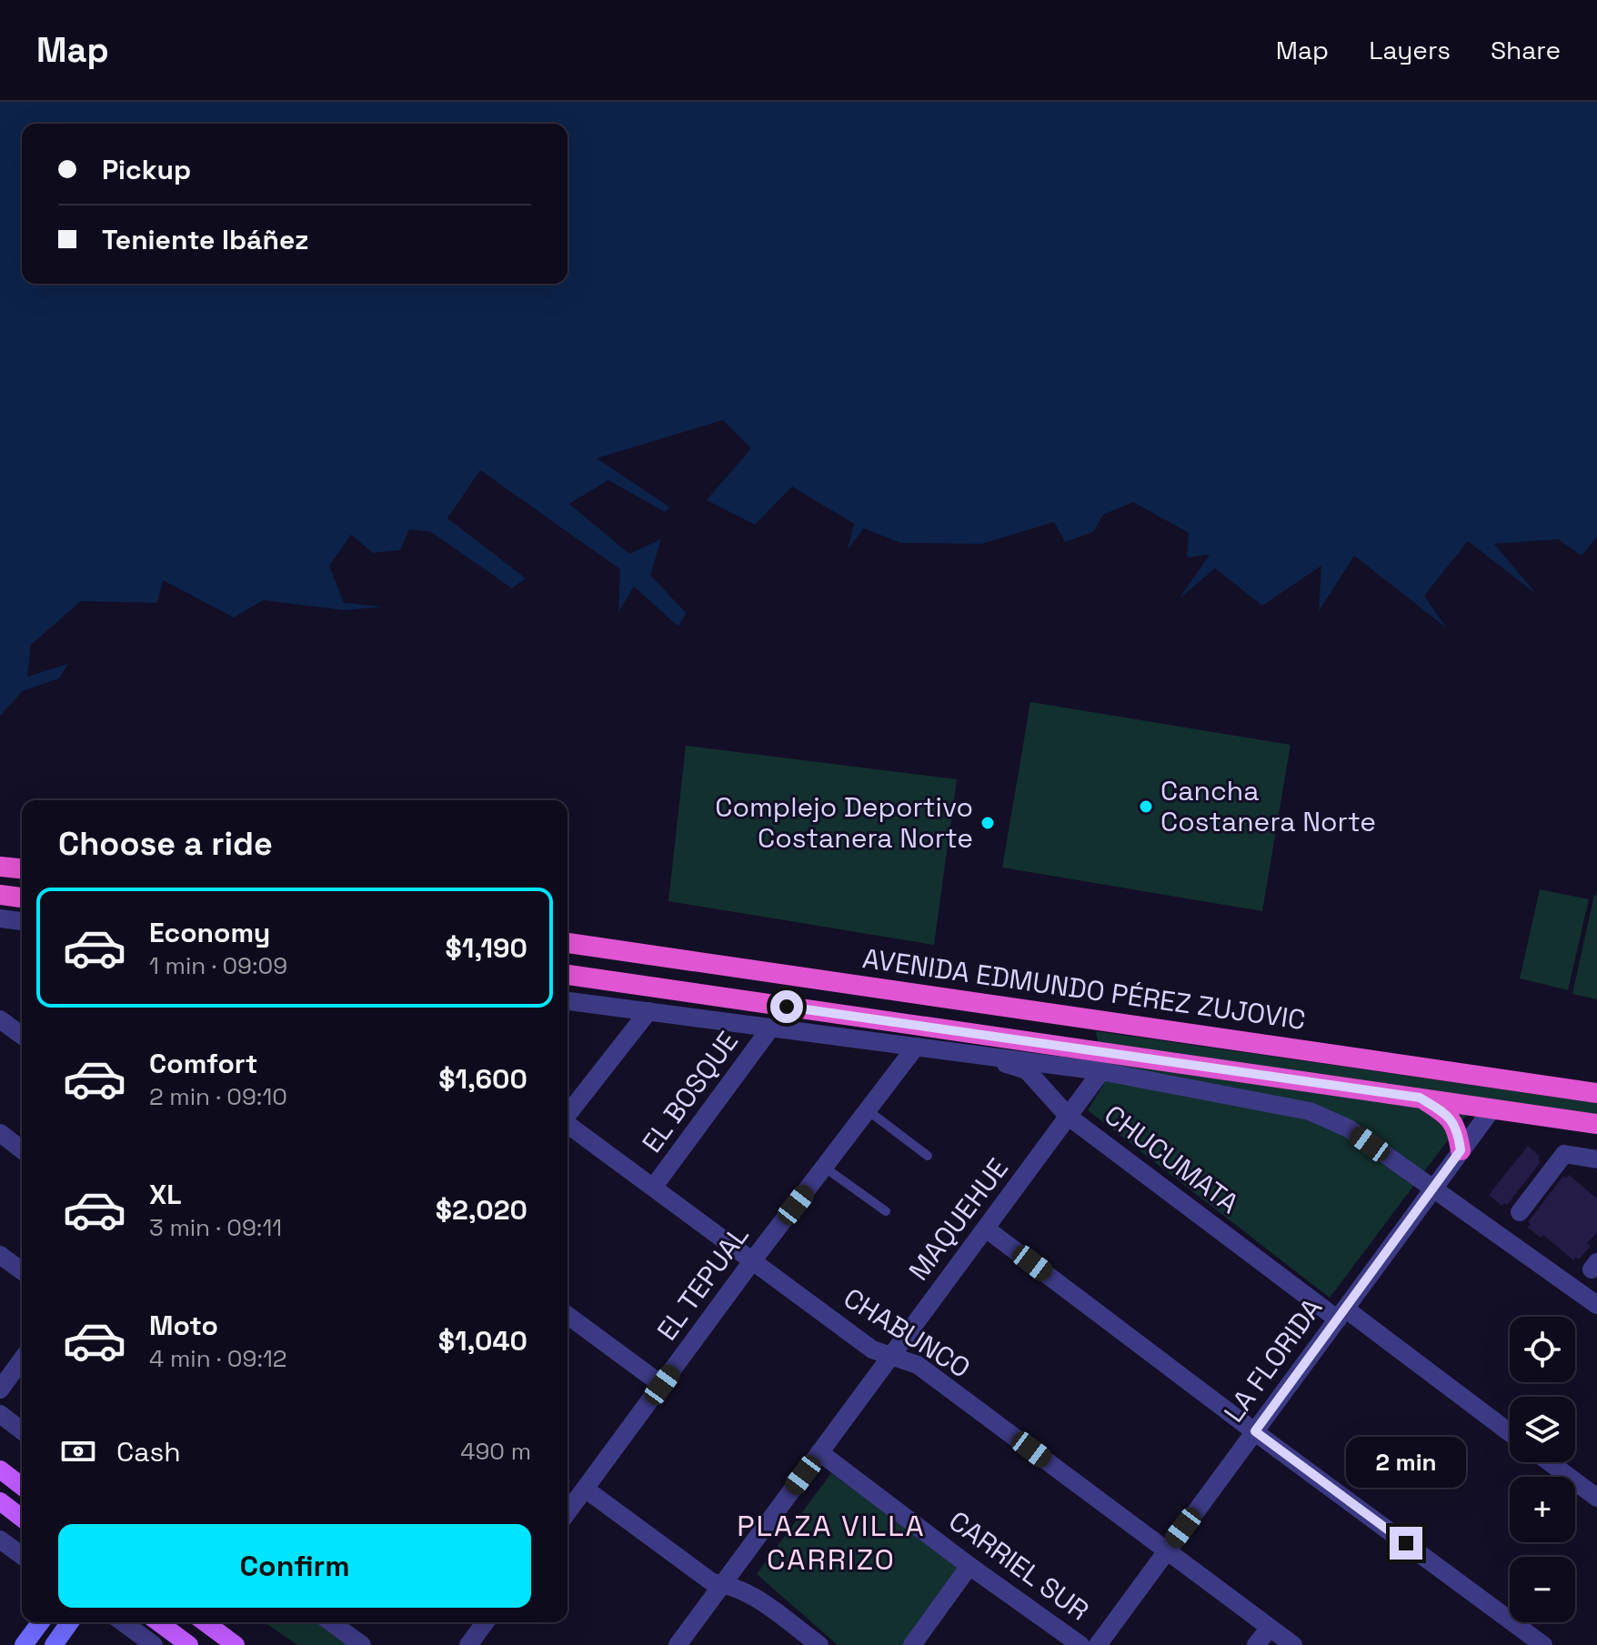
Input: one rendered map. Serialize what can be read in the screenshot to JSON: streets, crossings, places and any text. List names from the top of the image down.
{
  "streets": {
    "highway": ["AVENIDA EDMUNDO PÉREZ ZUJOVIC"],
    "street": [
      "EL BOSQUE",
      "CHUCUMATA",
      "MAQUEHUE",
      "EL TEPUAL",
      "CHABUNCO",
      "LA FLORIDA",
      "CARRIEL SUR"
    ]
  },
  "crossings": [
    ["EL BOSQUE", "CHABUNCO"],
    ["CHUCUMATA", "MAQUEHUE"],
    ["CHUCUMATA", "LA FLORIDA"],
    ["MAQUEHUE", "CHABUNCO"],
    ["MAQUEHUE", "CARRIEL SUR"],
    ["EL TEPUAL", "CHABUNCO"],
    ["CHABUNCO", "LA FLORIDA"]
  ],
  "districts": ["PLAZA VILLA CARRIZO"],
  "places": ["Cancha Costanera Norte", "Complejo Deportivo Costanera Norte"],
  "page": {
    "header": "Map",
    "nav": ["Map", "Layers", "Share"],
    "banner": ["Pickup", "Teniente Ibáñez"],
    "heading": "Choose a ride",
    "list": [
      {
        "name": "Economy",
        "note": "1 min · 09:09",
        "value": "$1,190"
      },
      {
        "name": "Comfort",
        "note": "2 min · 09:10",
        "value": "$1,600"
      },
      {
        "name": "XL",
        "note": "3 min · 09:11",
        "value": "$2,020"
      },
      {
        "name": "Moto",
        "note": "4 min · 09:12",
        "value": "$1,040"
      }
    ],
    "map_buttons": ["+", "−"],
    "pay": ["Cash", "490 m"],
    "bubble": "2 min",
    "buttons": "Confirm"
  }
}
